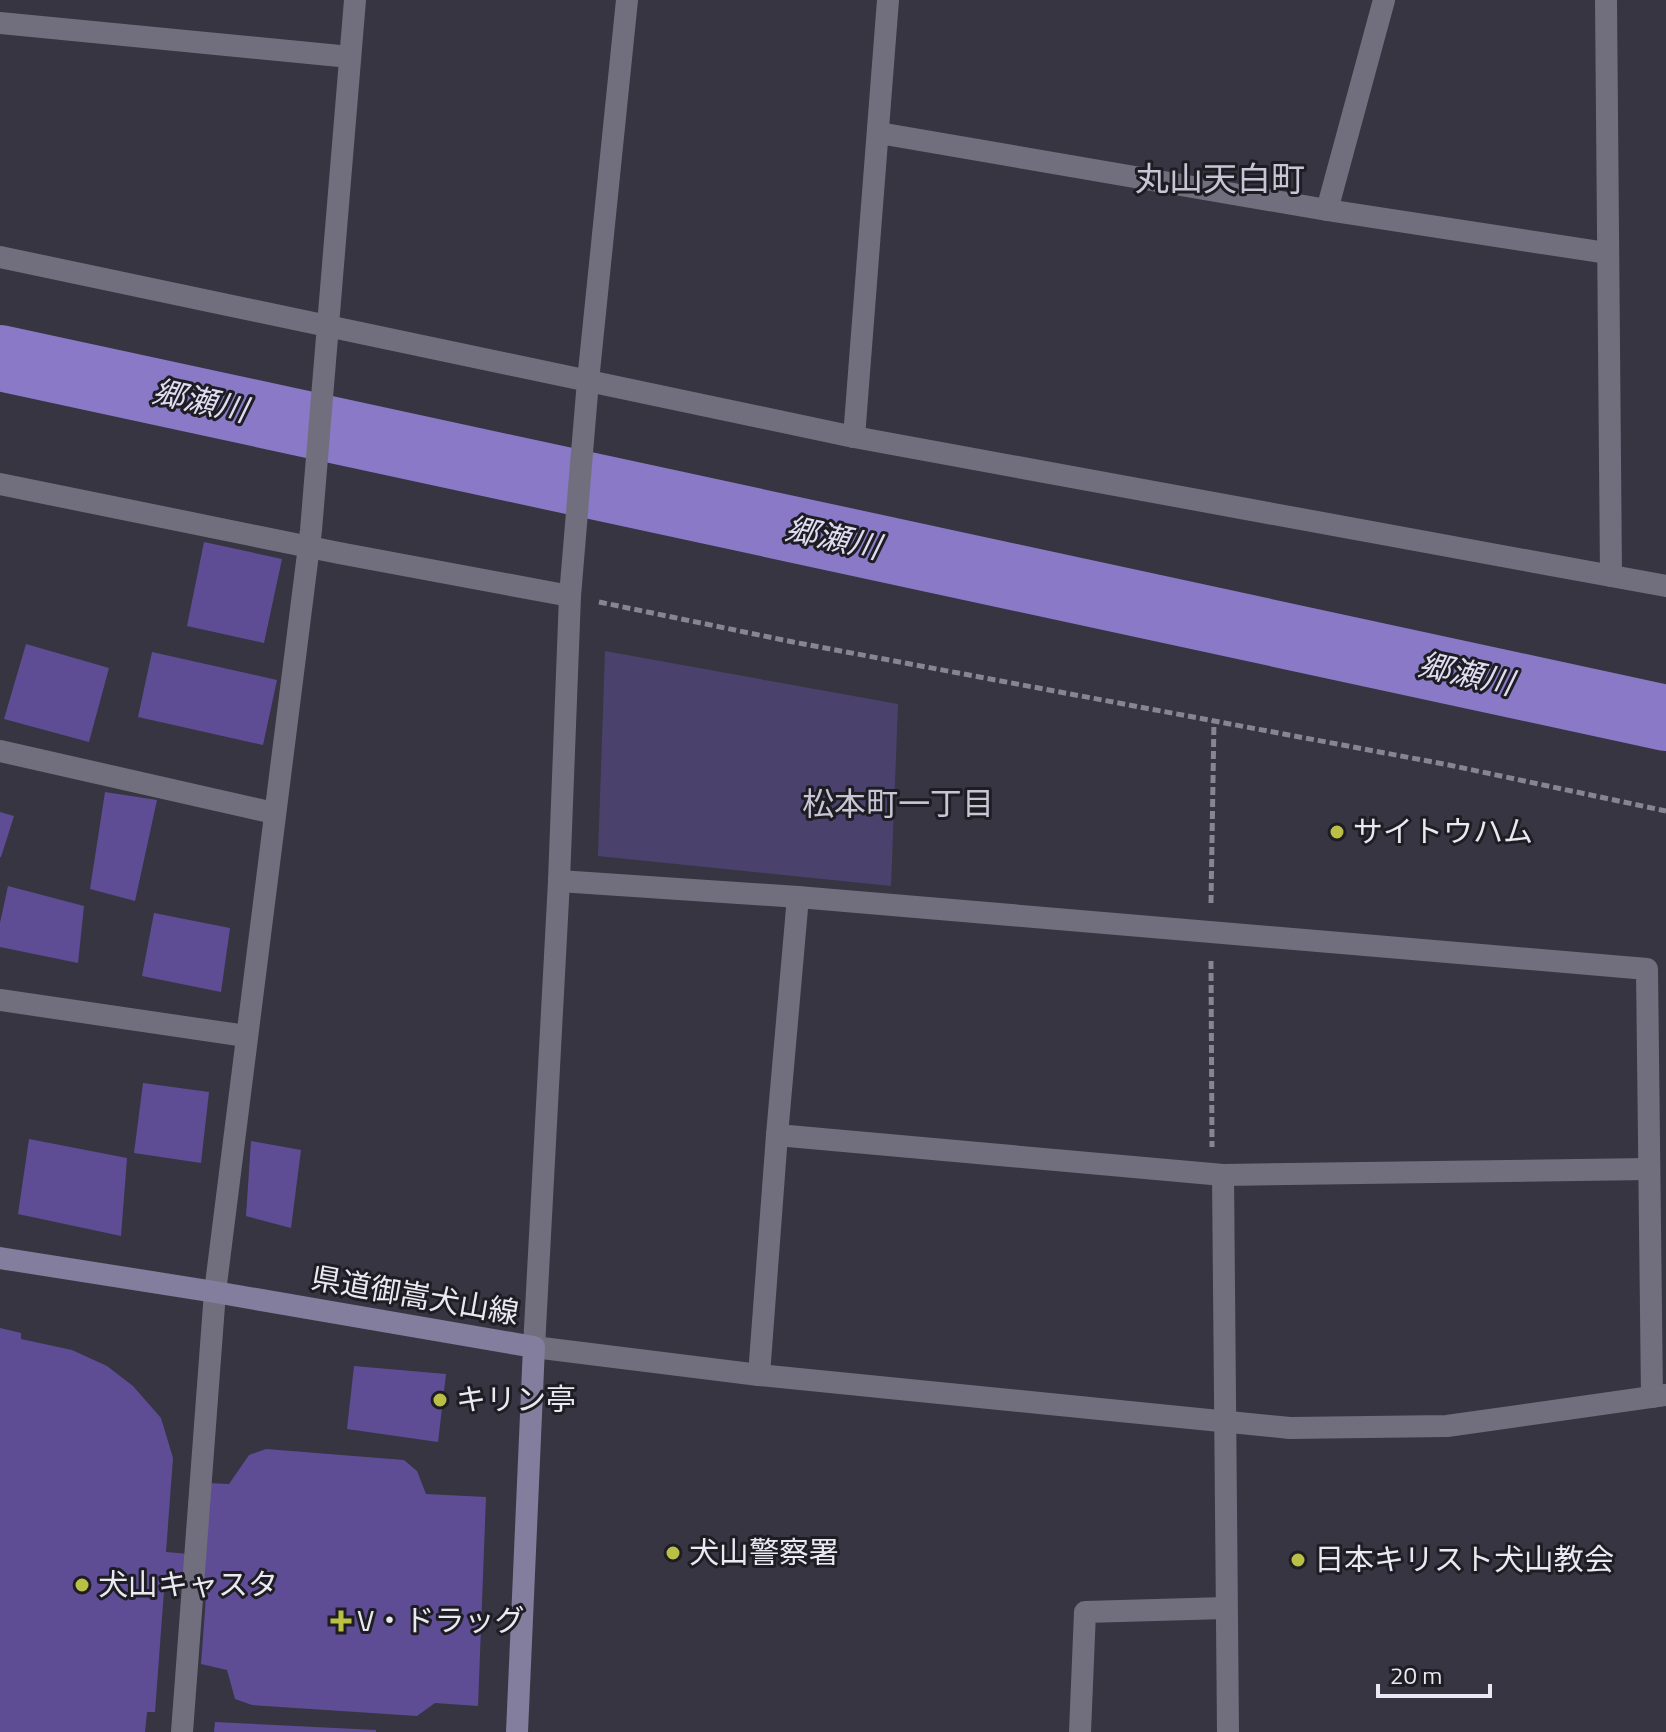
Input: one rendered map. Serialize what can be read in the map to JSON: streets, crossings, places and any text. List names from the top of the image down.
{
  "streets": {
    "main road": ["県道御嵩犬山線"]
  },
  "districts": ["丸山天白町", "松本町一丁目"],
  "water": ["郷瀬川"],
  "places": {
    "other": [
      "サイトウハム",
      "キリン亭",
      "犬山警察署",
      "日本キリスト犬山教会",
      "犬山キャスタ"
    ],
    "health": ["V・ドラッグ"]
  },
  "scale_bar": "20 m"
}
